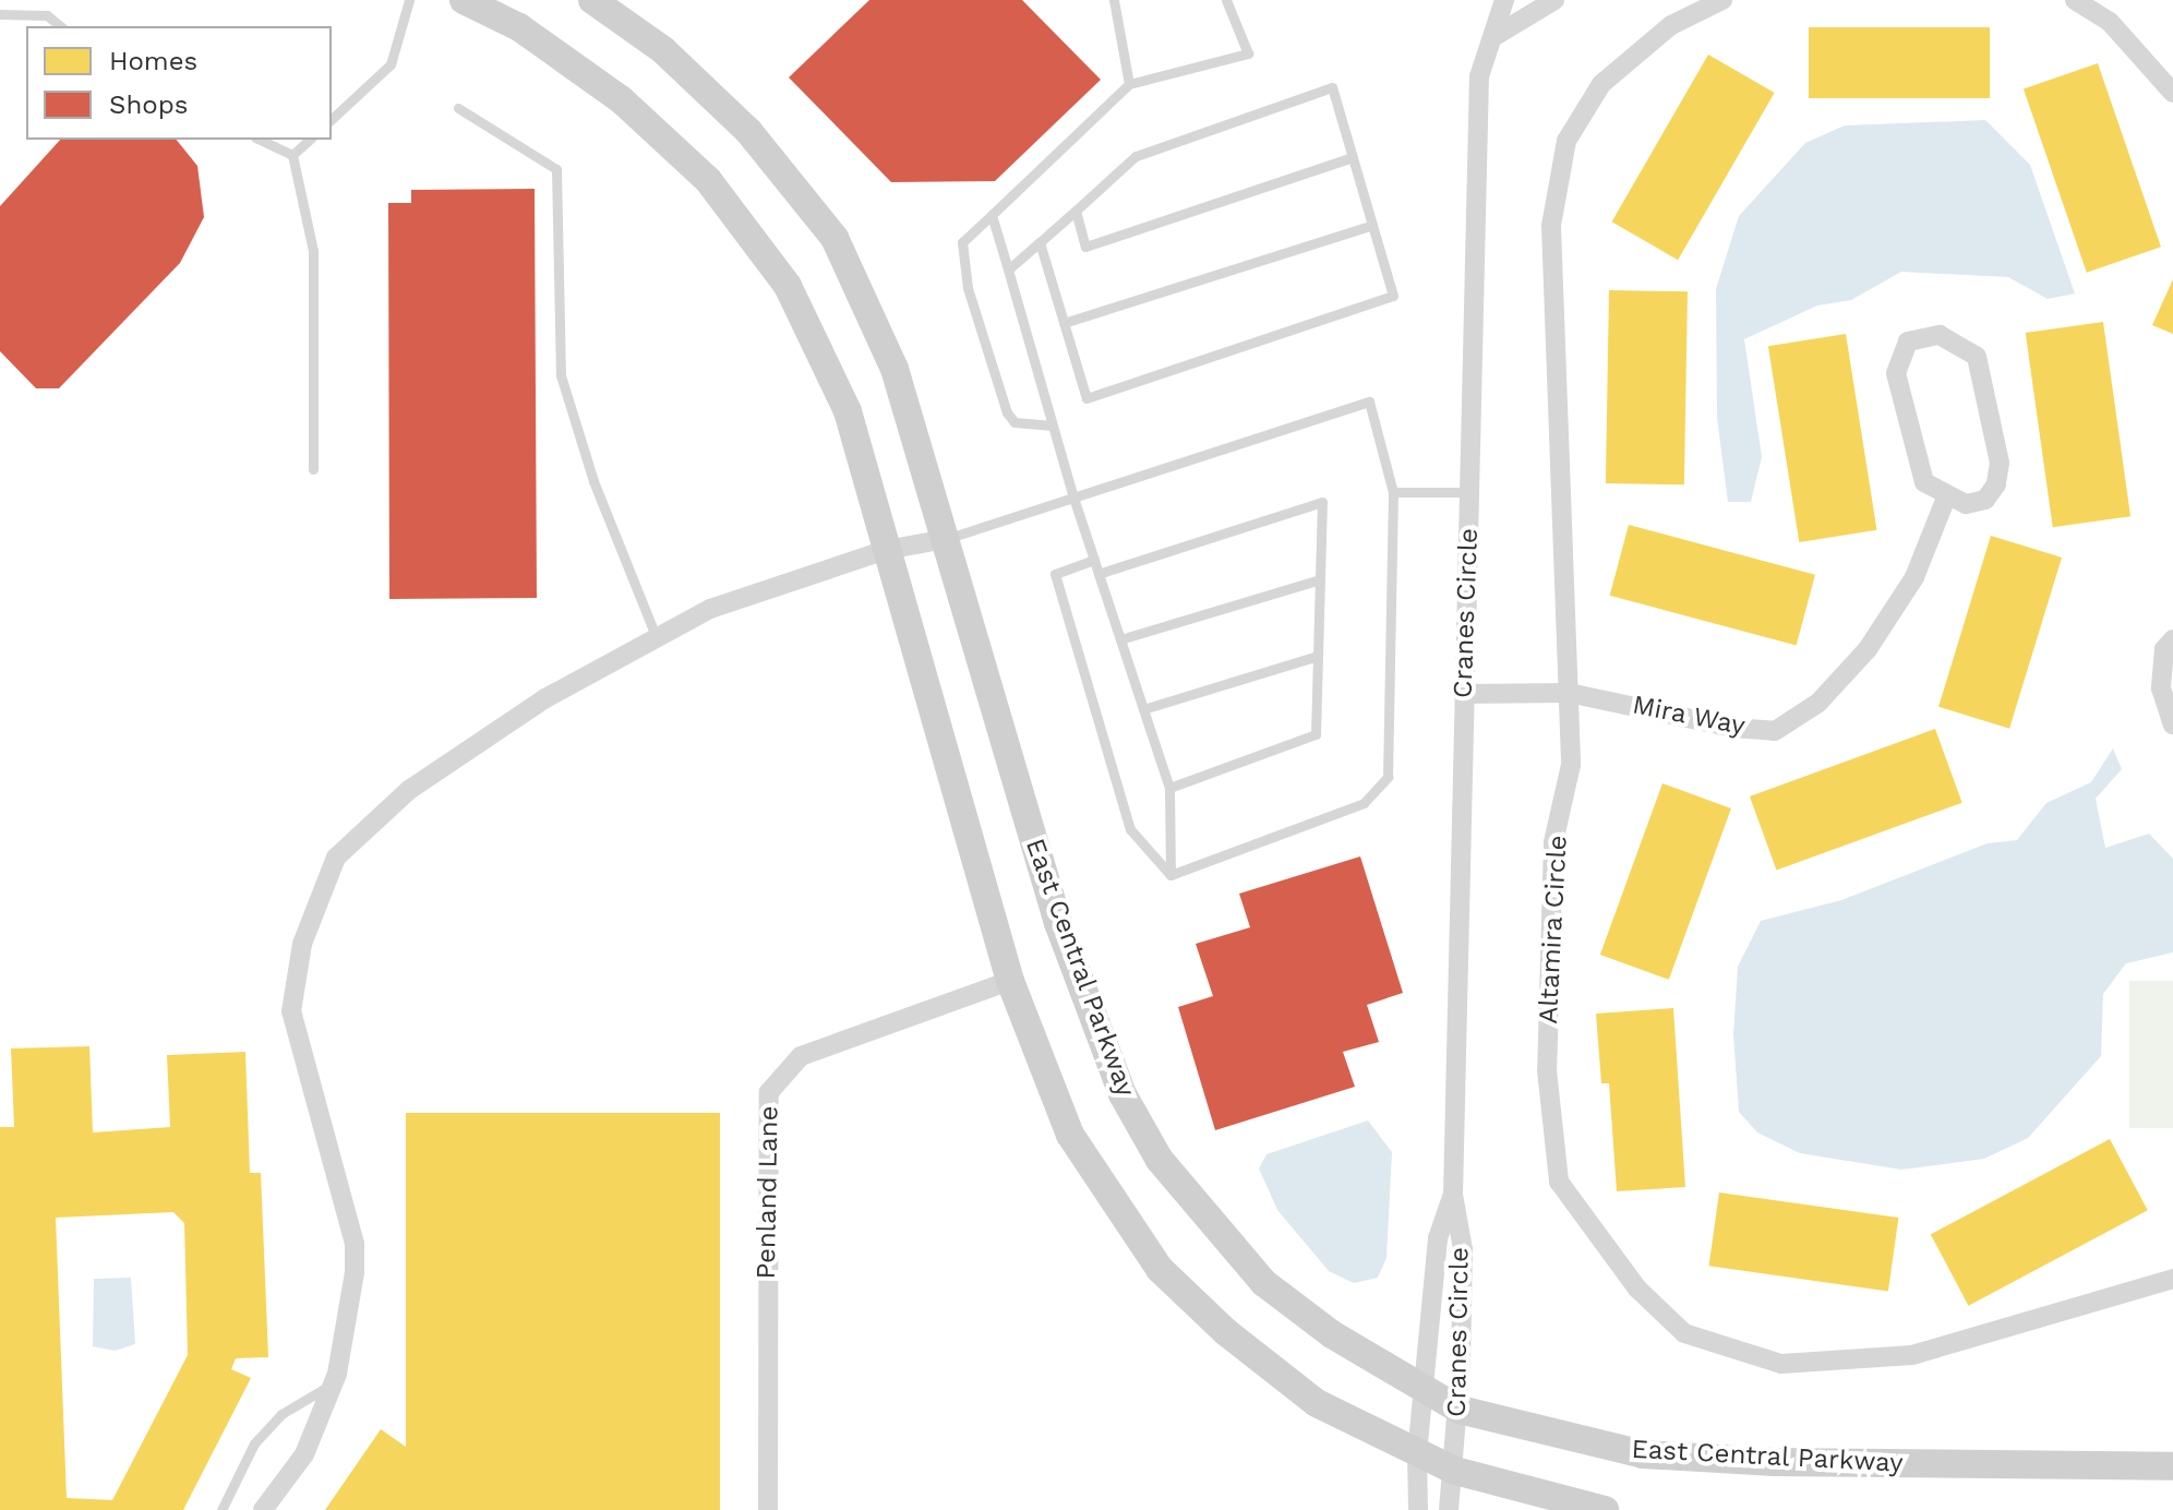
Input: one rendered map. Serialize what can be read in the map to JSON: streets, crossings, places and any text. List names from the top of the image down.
{
  "streets": {
    "main road": ["East Central Parkway"],
    "street": [
      "Cranes Circle",
      "Mira Way",
      "Altamira Circle",
      "Penland Lane"
    ]
  },
  "crossings": [
    ["Cranes Circle", "Mira Way"],
    ["Cranes Circle", "East Central Parkway"],
    ["Mira Way", "Altamira Circle"]
  ],
  "legend": ["Homes", "Shops"]
}
